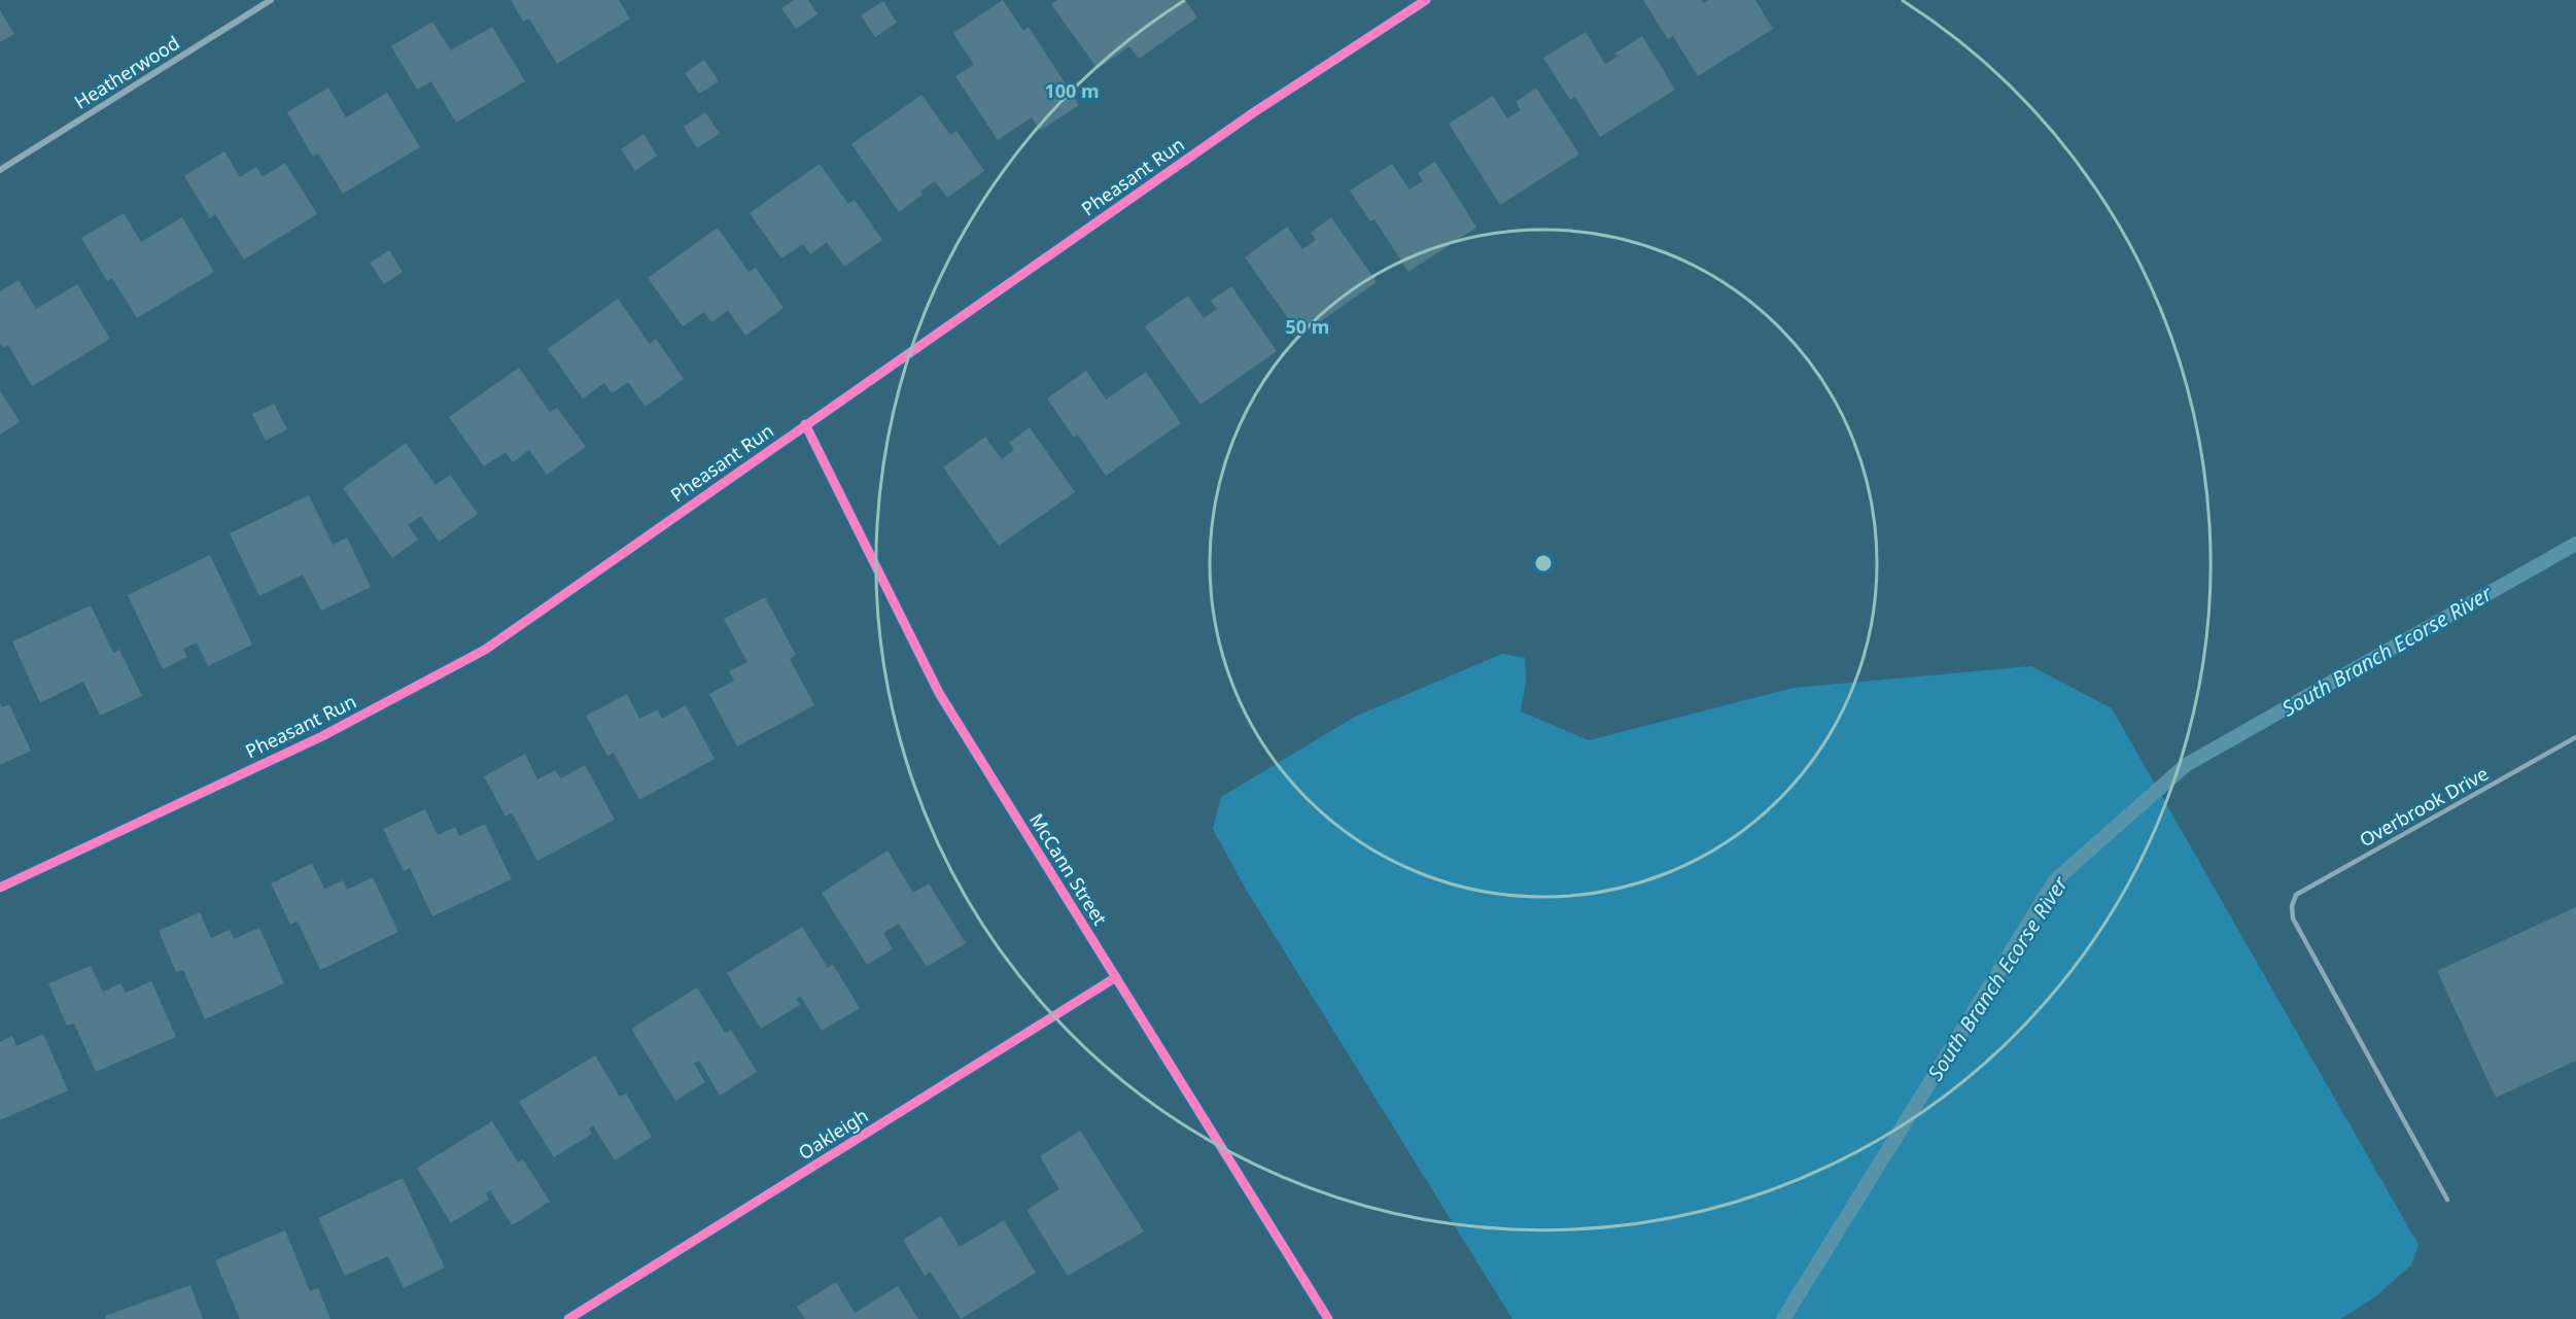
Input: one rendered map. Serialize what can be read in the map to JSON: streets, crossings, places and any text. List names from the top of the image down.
{
  "streets": {
    "street": [
      "Heatherwood",
      "Pheasant Run",
      "McCann Street",
      "Oakleigh"
    ],
    "lane": ["Overbrook Drive"]
  },
  "crossings": [
    ["Pheasant Run", "McCann Street"],
    ["McCann Street", "Oakleigh"]
  ],
  "water": ["South Branch Ecorse River"],
  "rings": ["100 m", "50 m"]
}
